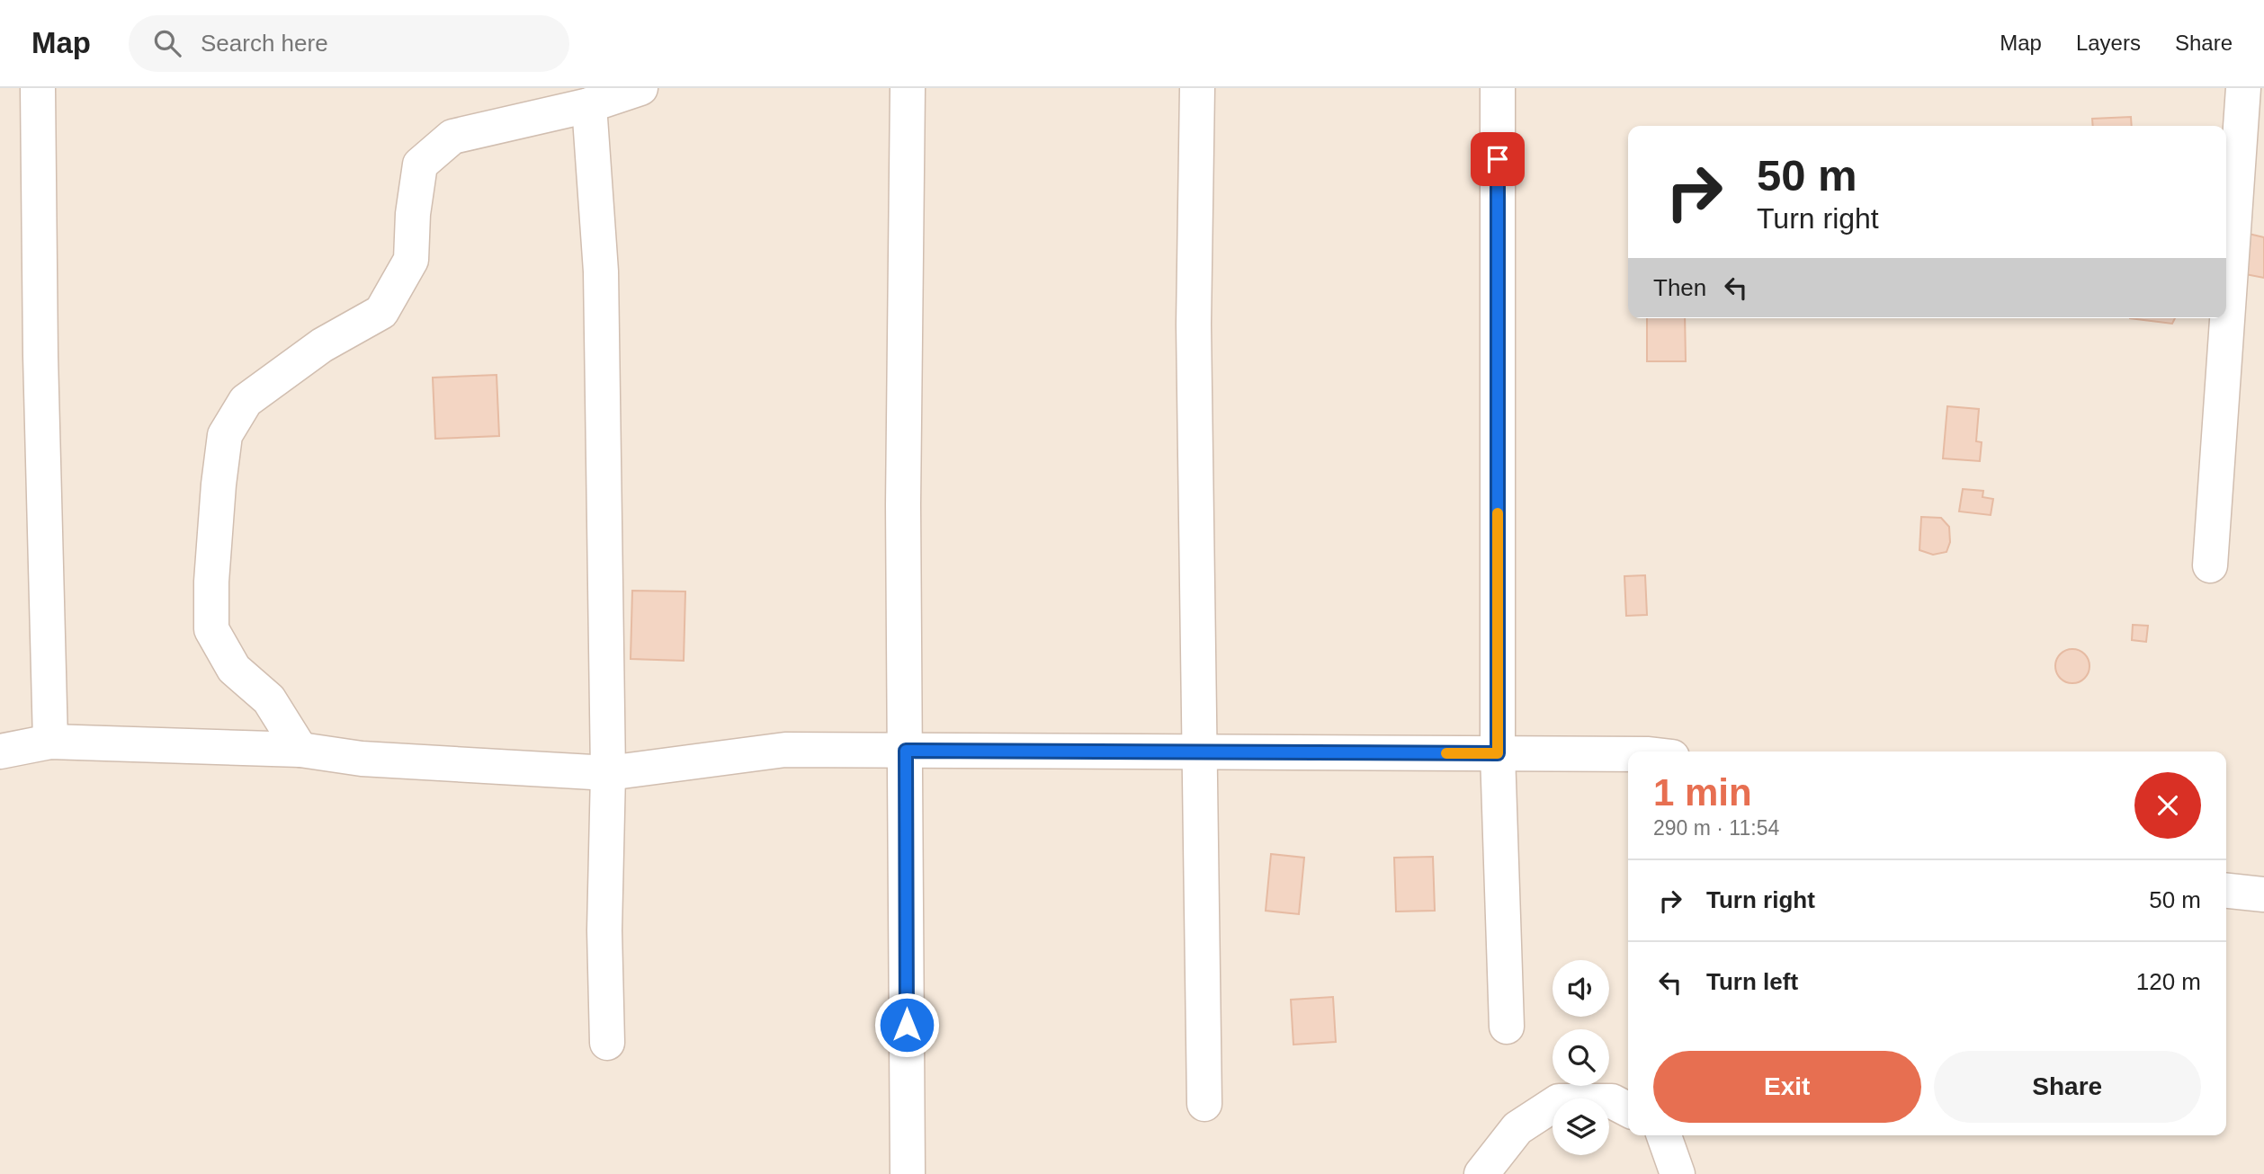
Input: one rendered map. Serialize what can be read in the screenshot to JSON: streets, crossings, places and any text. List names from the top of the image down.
{
  "page": {
    "header": "Map",
    "search": "Search here",
    "nav": ["Map", "Layers", "Share"],
    "turn": ["50 m", "Turn right"],
    "then": "Then",
    "heading": ["1 min", "290 m · 11:54"],
    "list": [
      {
        "name": "Turn right",
        "value": "50 m"
      },
      {
        "name": "Turn left",
        "value": "120 m"
      }
    ],
    "buttons": ["Exit", "Share"]
  }
}
